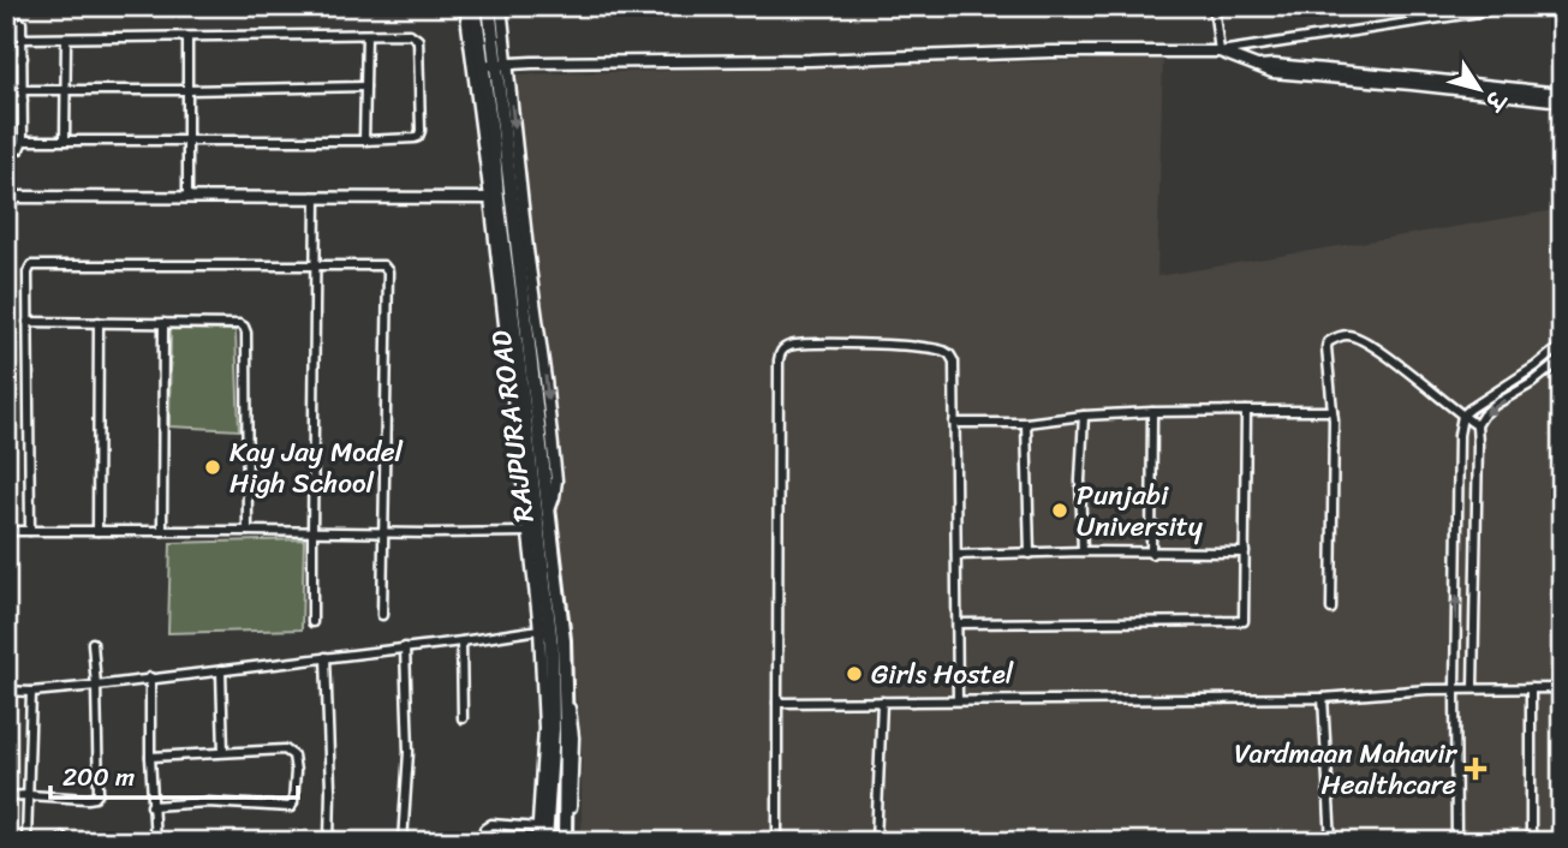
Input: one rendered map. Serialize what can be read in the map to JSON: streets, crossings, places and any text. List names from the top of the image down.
{
  "streets": {
    "highway": ["RAJPURA ROAD"]
  },
  "places": {
    "other": ["Kay Jay Model High School", "Punjabi University", "Girls Hostel"],
    "health": ["Vardmaan Mahavir Healthcare"]
  },
  "scale_bar": "200 m",
  "north": "bottom right"
}
